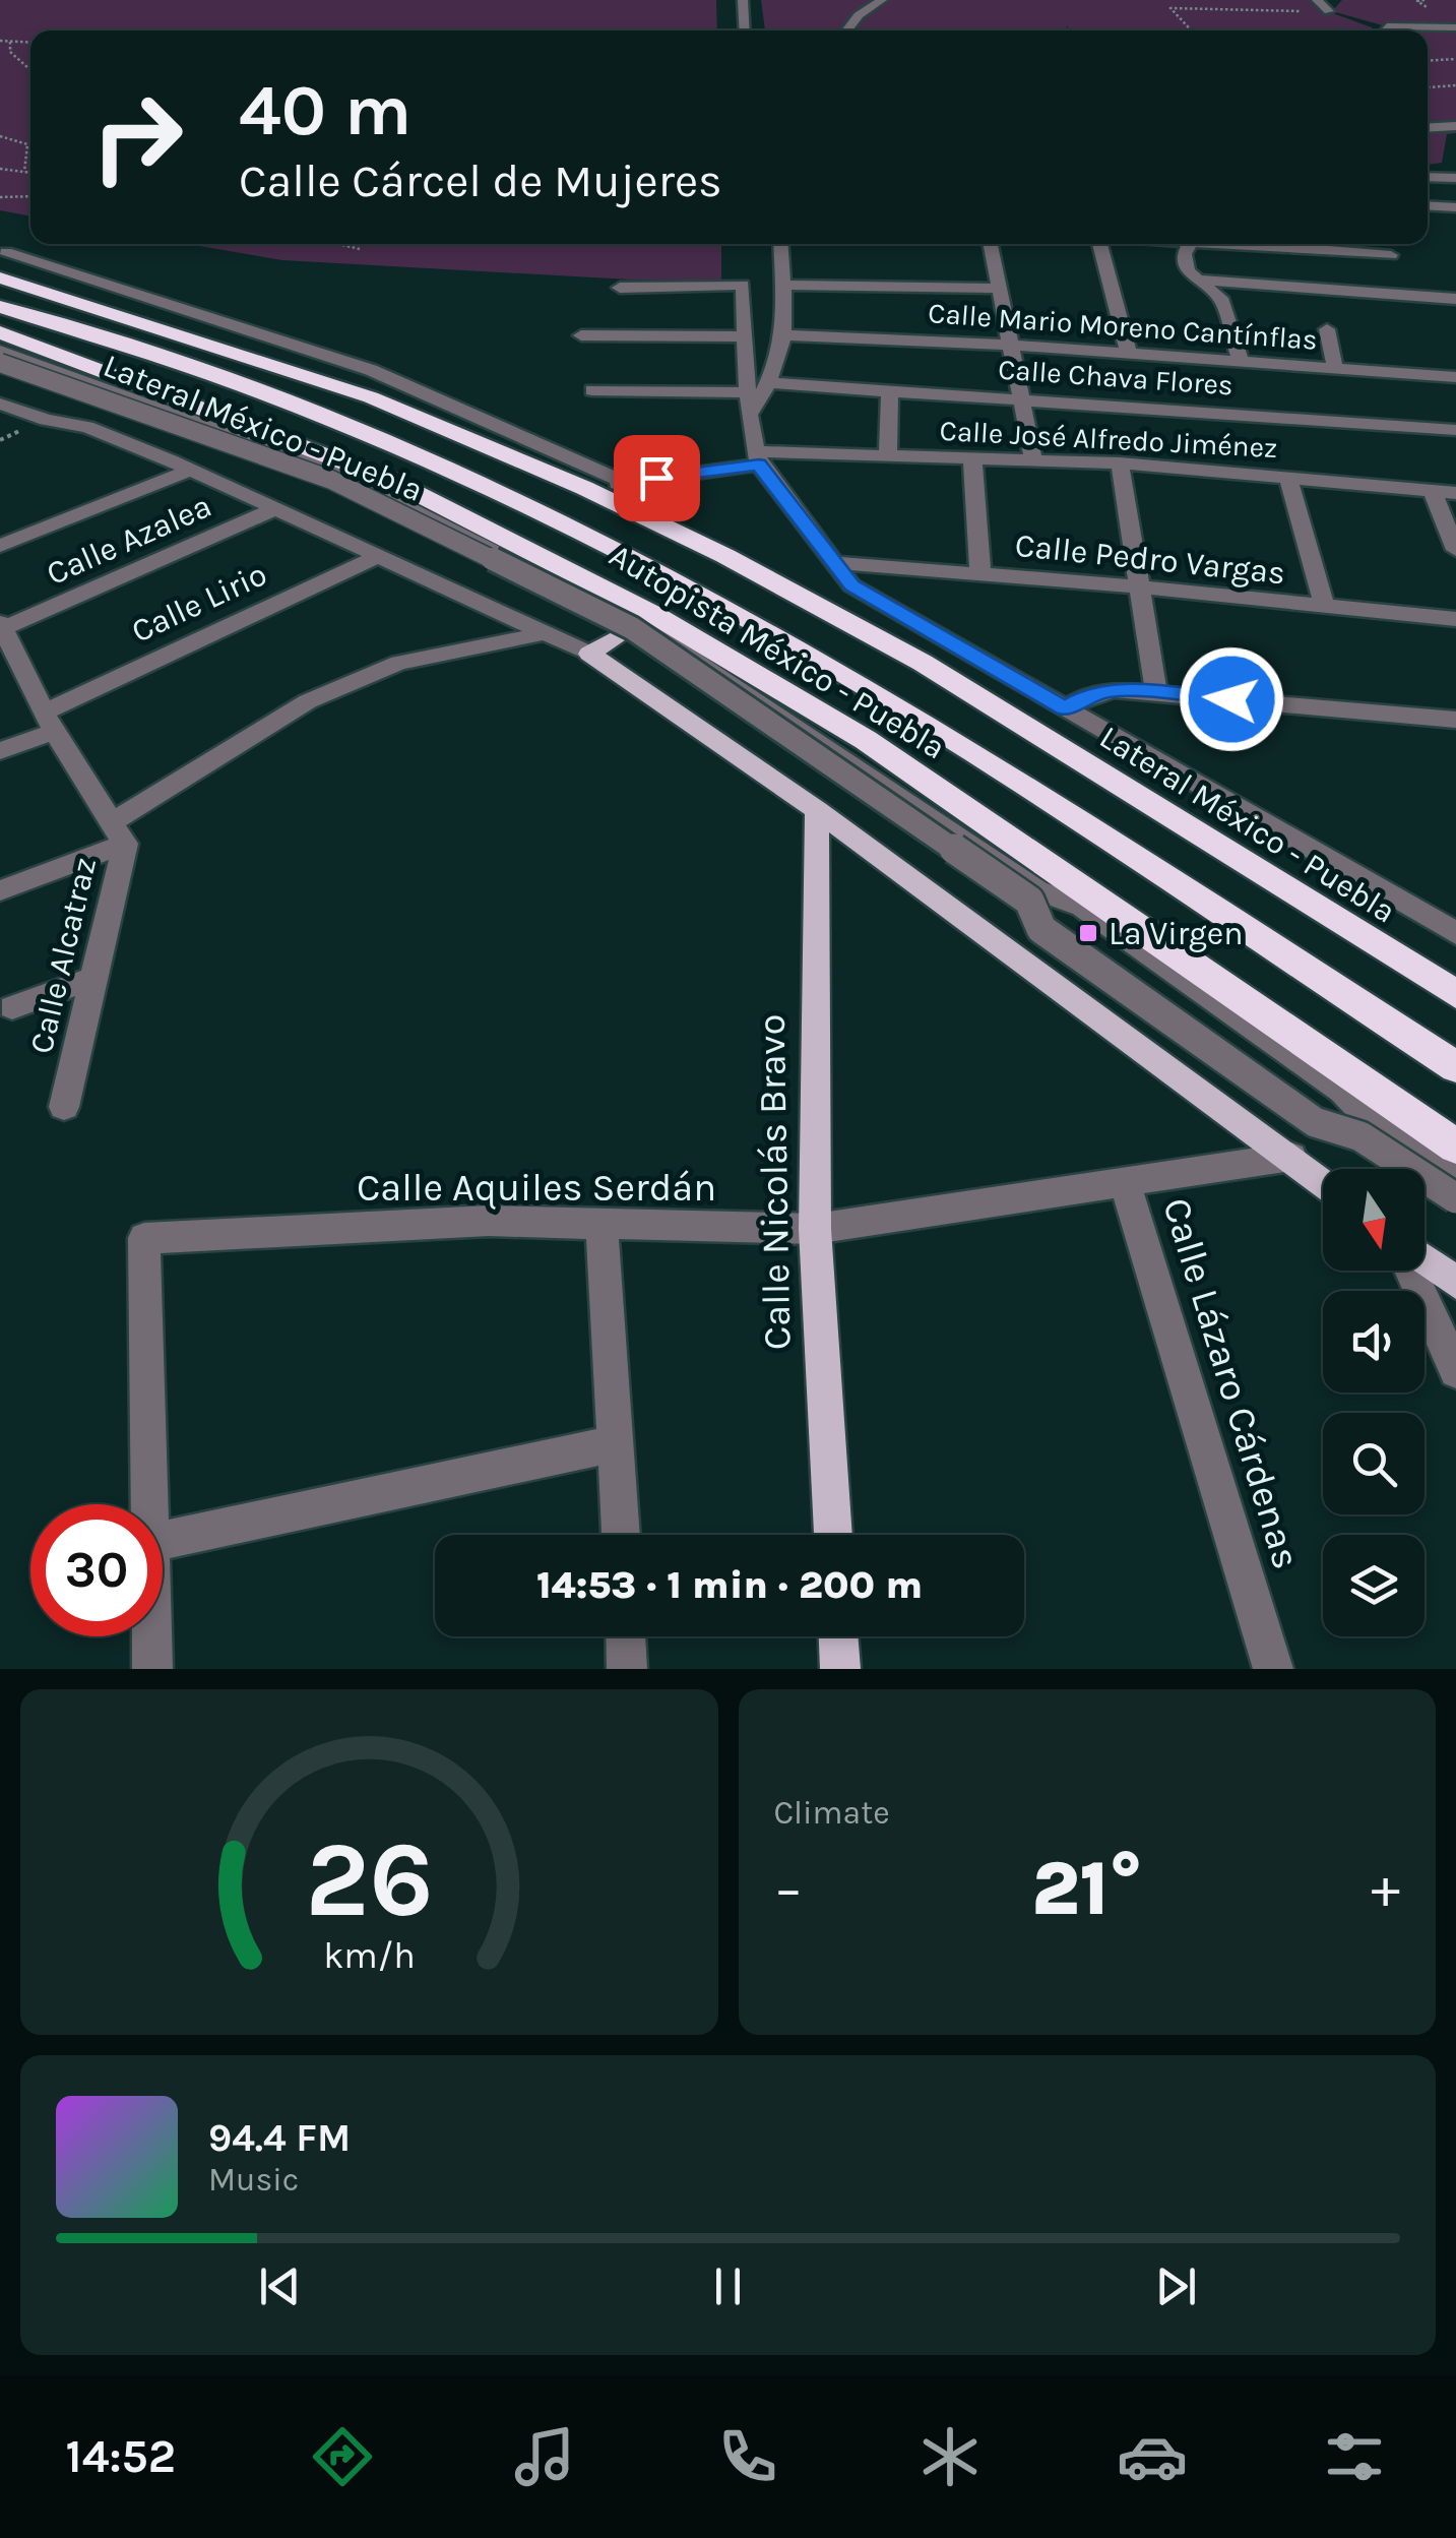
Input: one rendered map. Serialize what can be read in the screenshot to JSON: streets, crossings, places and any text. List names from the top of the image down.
{
  "streets": {
    "highway": ["Lateral México - Puebla", "Autopista México - Puebla"],
    "main road": ["Calle Nicolás Bravo"],
    "street": [
      "Calle Mario Moreno Cantínflas",
      "Calle Chava Flores",
      "Calle José Alfredo Jiménez",
      "Calle Azalea",
      "Calle Pedro Vargas",
      "Calle Lirio",
      "Calle Alcatraz",
      "Calle Aquiles Serdán",
      "Calle Lázaro Cárdenas"
    ]
  },
  "crossings": [
    ["Lateral México - Puebla", "Calle José Alfredo Jiménez"],
    ["Calle Nicolás Bravo", "Calle Aquiles Serdán"],
    ["Calle Aquiles Serdán", "Calle Lázaro Cárdenas"]
  ],
  "places": {
    "transit": ["La Virgen"]
  },
  "north": "bottom",
  "page": {
    "turn": ["40 m", "Calle Cárcel de Mujeres"],
    "limit": "30",
    "trip": "14:53 · 1 min · 200 m",
    "tile": "Climate",
    "heat": ["−", "21°", "+"],
    "song": ["94.4 FM", "Music"],
    "tabs": "14:52",
    "gauge": ["26", "km/h"]
  }
}
